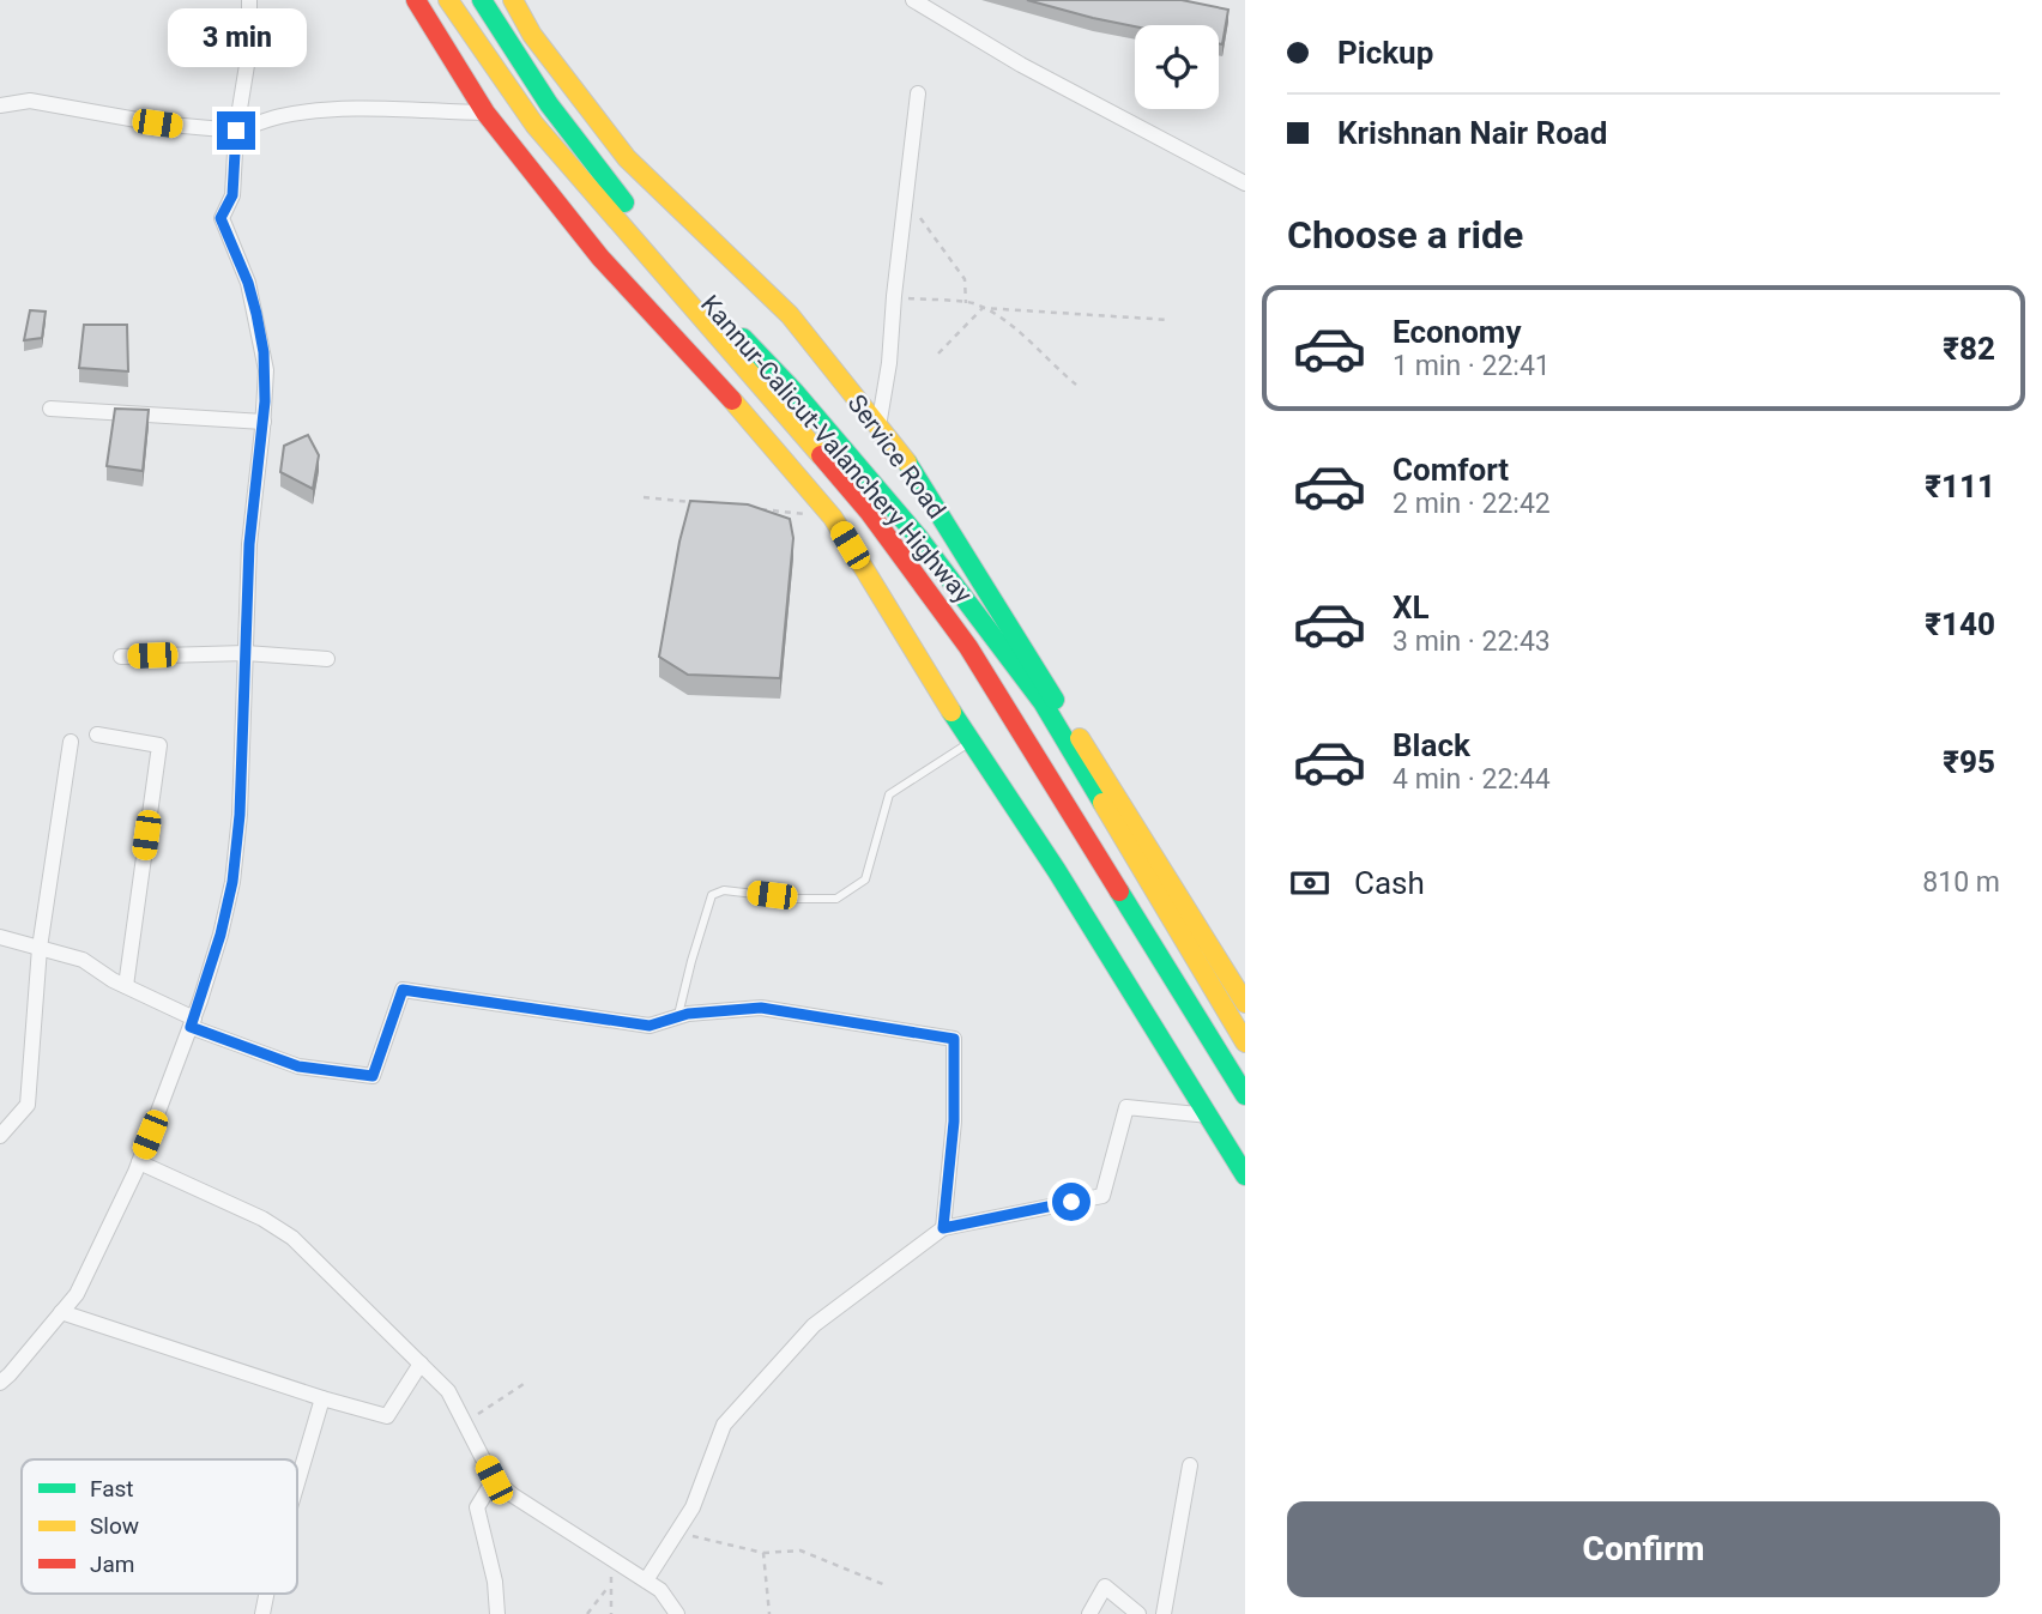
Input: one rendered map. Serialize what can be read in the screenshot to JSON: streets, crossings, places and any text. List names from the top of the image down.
{
  "streets": {
    "main road": ["Kannur-Calicut-Valanchery Highway", "Service Road"]
  },
  "legend": ["Fast", "Slow", "Jam"],
  "page": {
    "banner": ["Pickup", "Krishnan Nair Road"],
    "bubble": "3 min",
    "heading": "Choose a ride",
    "list": [
      {
        "name": "Economy",
        "note": "1 min · 22:41",
        "value": "₹82"
      },
      {
        "name": "Comfort",
        "note": "2 min · 22:42",
        "value": "₹111"
      },
      {
        "name": "XL",
        "note": "3 min · 22:43",
        "value": "₹140"
      },
      {
        "name": "Black",
        "note": "4 min · 22:44",
        "value": "₹95"
      }
    ],
    "pay": ["Cash", "810 m"],
    "buttons": "Confirm"
  }
}
